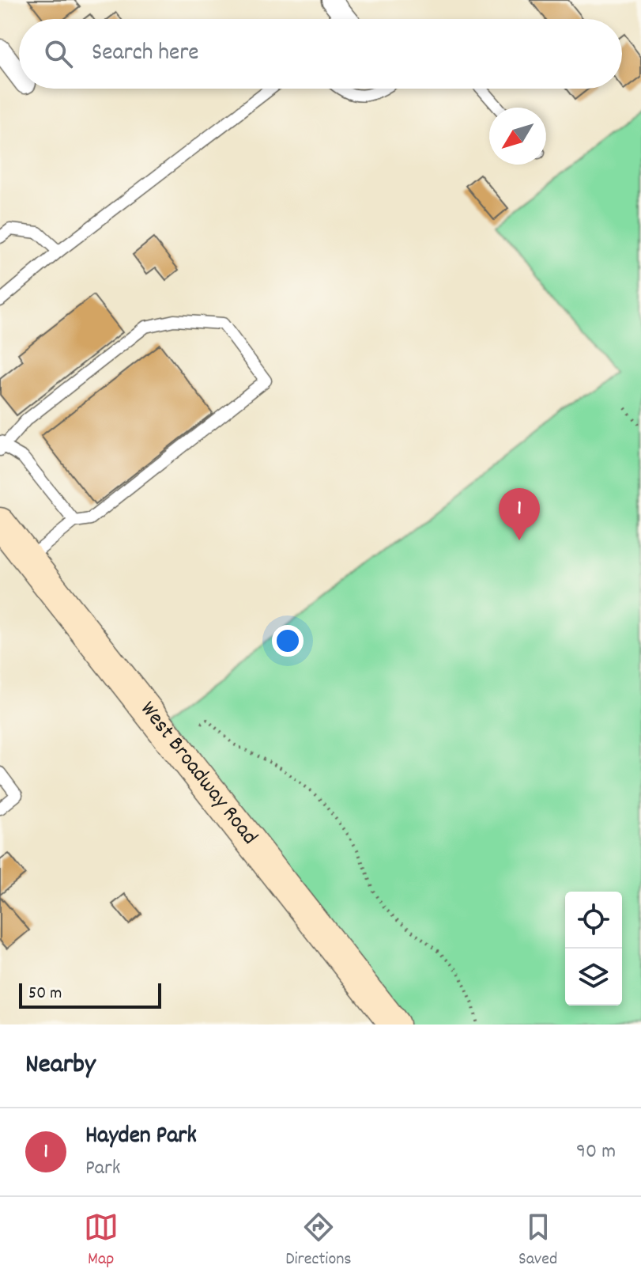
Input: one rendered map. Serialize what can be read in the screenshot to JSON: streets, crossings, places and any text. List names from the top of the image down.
{
  "streets": {
    "main road": ["West Broadway Road"]
  },
  "scale_bar": "50 m",
  "north": "bottom left",
  "page": {
    "search": "Search here",
    "pins": "1",
    "scale": "50 m",
    "heading": "Nearby",
    "list": [
      {
        "mark": "1",
        "name": "Hayden Park",
        "note": "Park",
        "value": "90 m"
      }
    ],
    "nav": ["Map", "Directions", "Saved"]
  }
}
